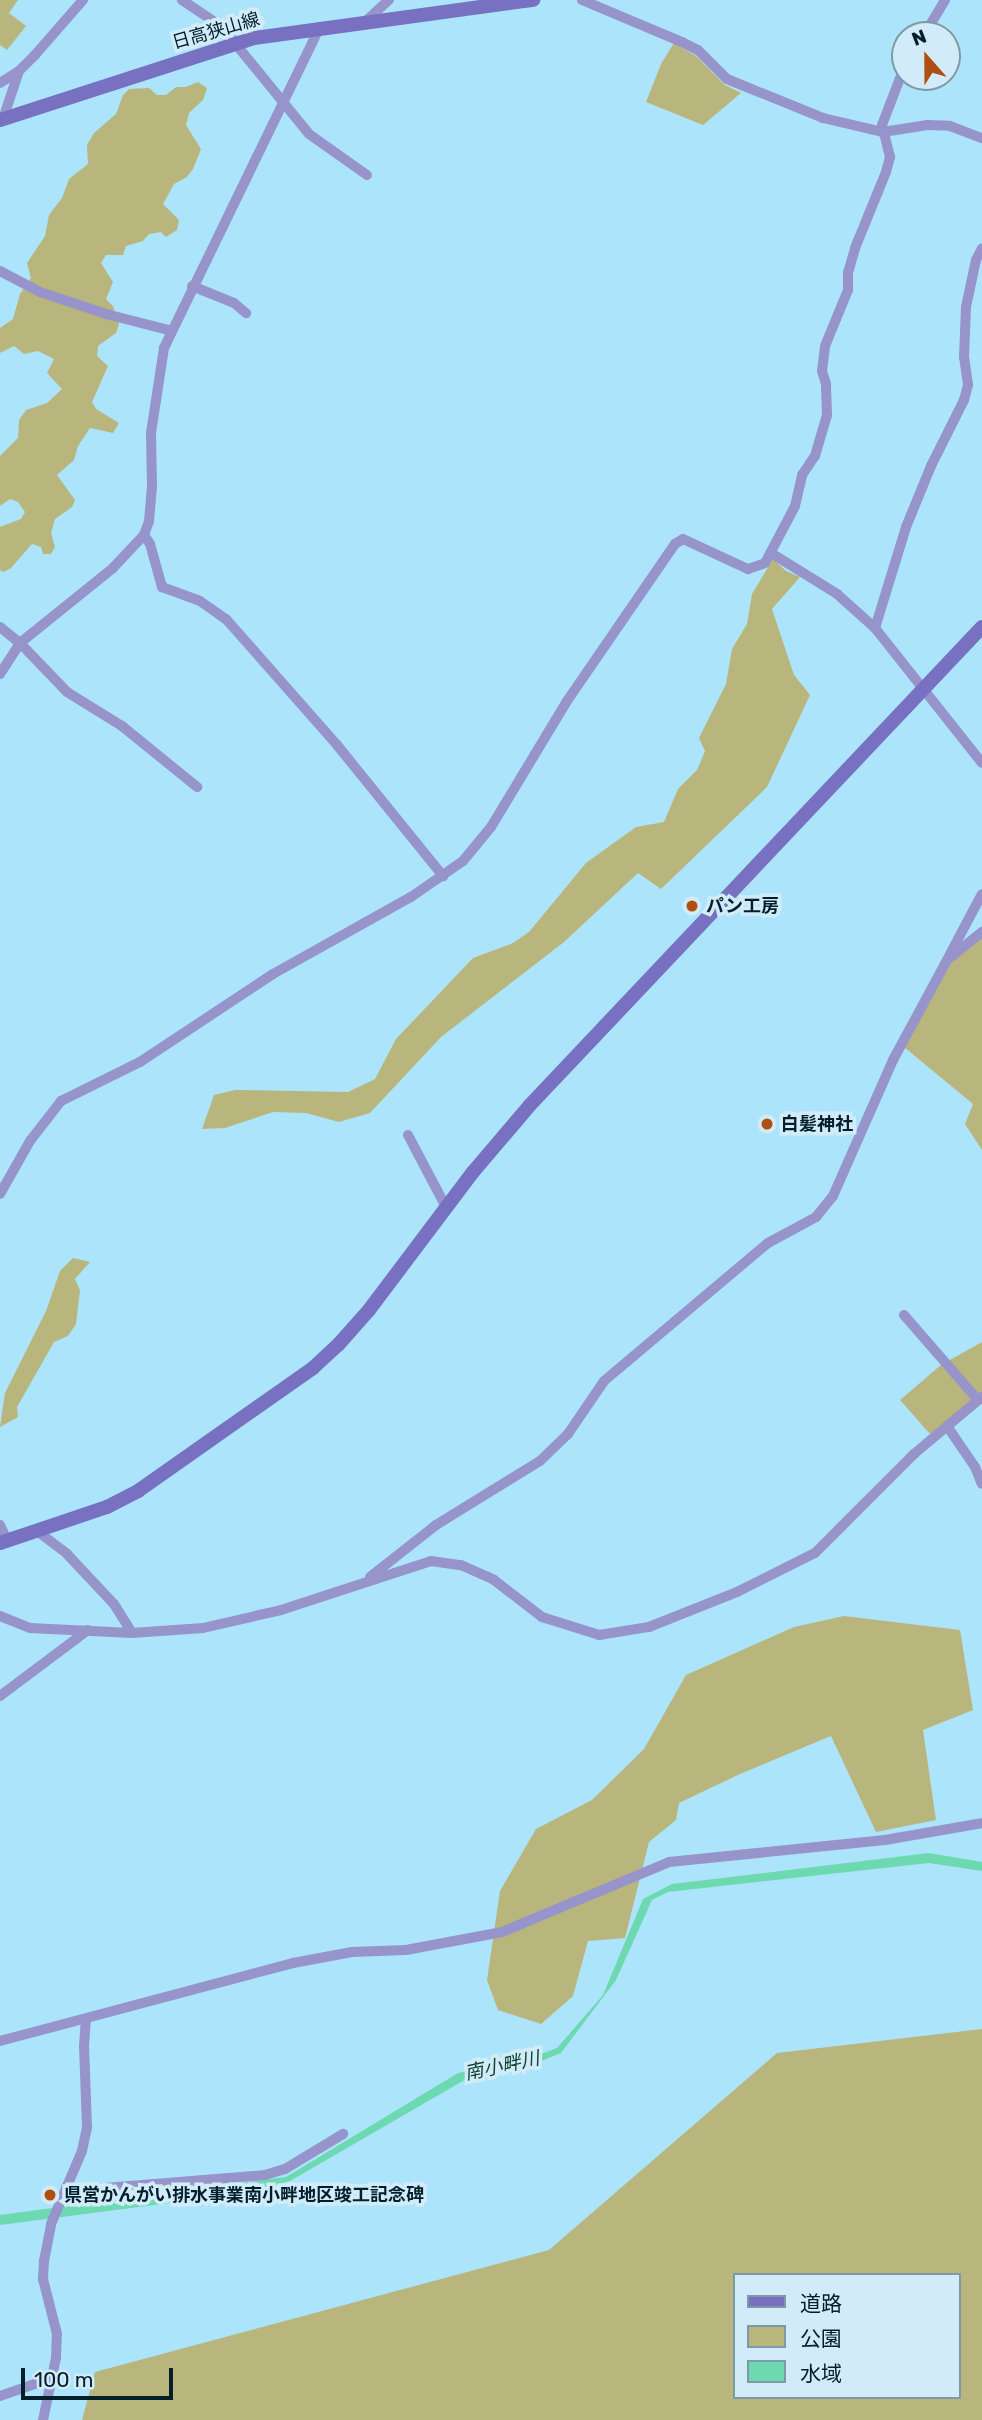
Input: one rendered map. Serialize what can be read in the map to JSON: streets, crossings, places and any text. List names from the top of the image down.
{
  "streets": {
    "street": ["日高狭山線"]
  },
  "water": ["南小畔川"],
  "places": ["パン工房", "白髪神社", "県営かんがい排水事業南小畔地区竣工記念碑"],
  "legend": ["道路", "公園", "水域"],
  "scale_bar": "100 m",
  "north": "top"
}
